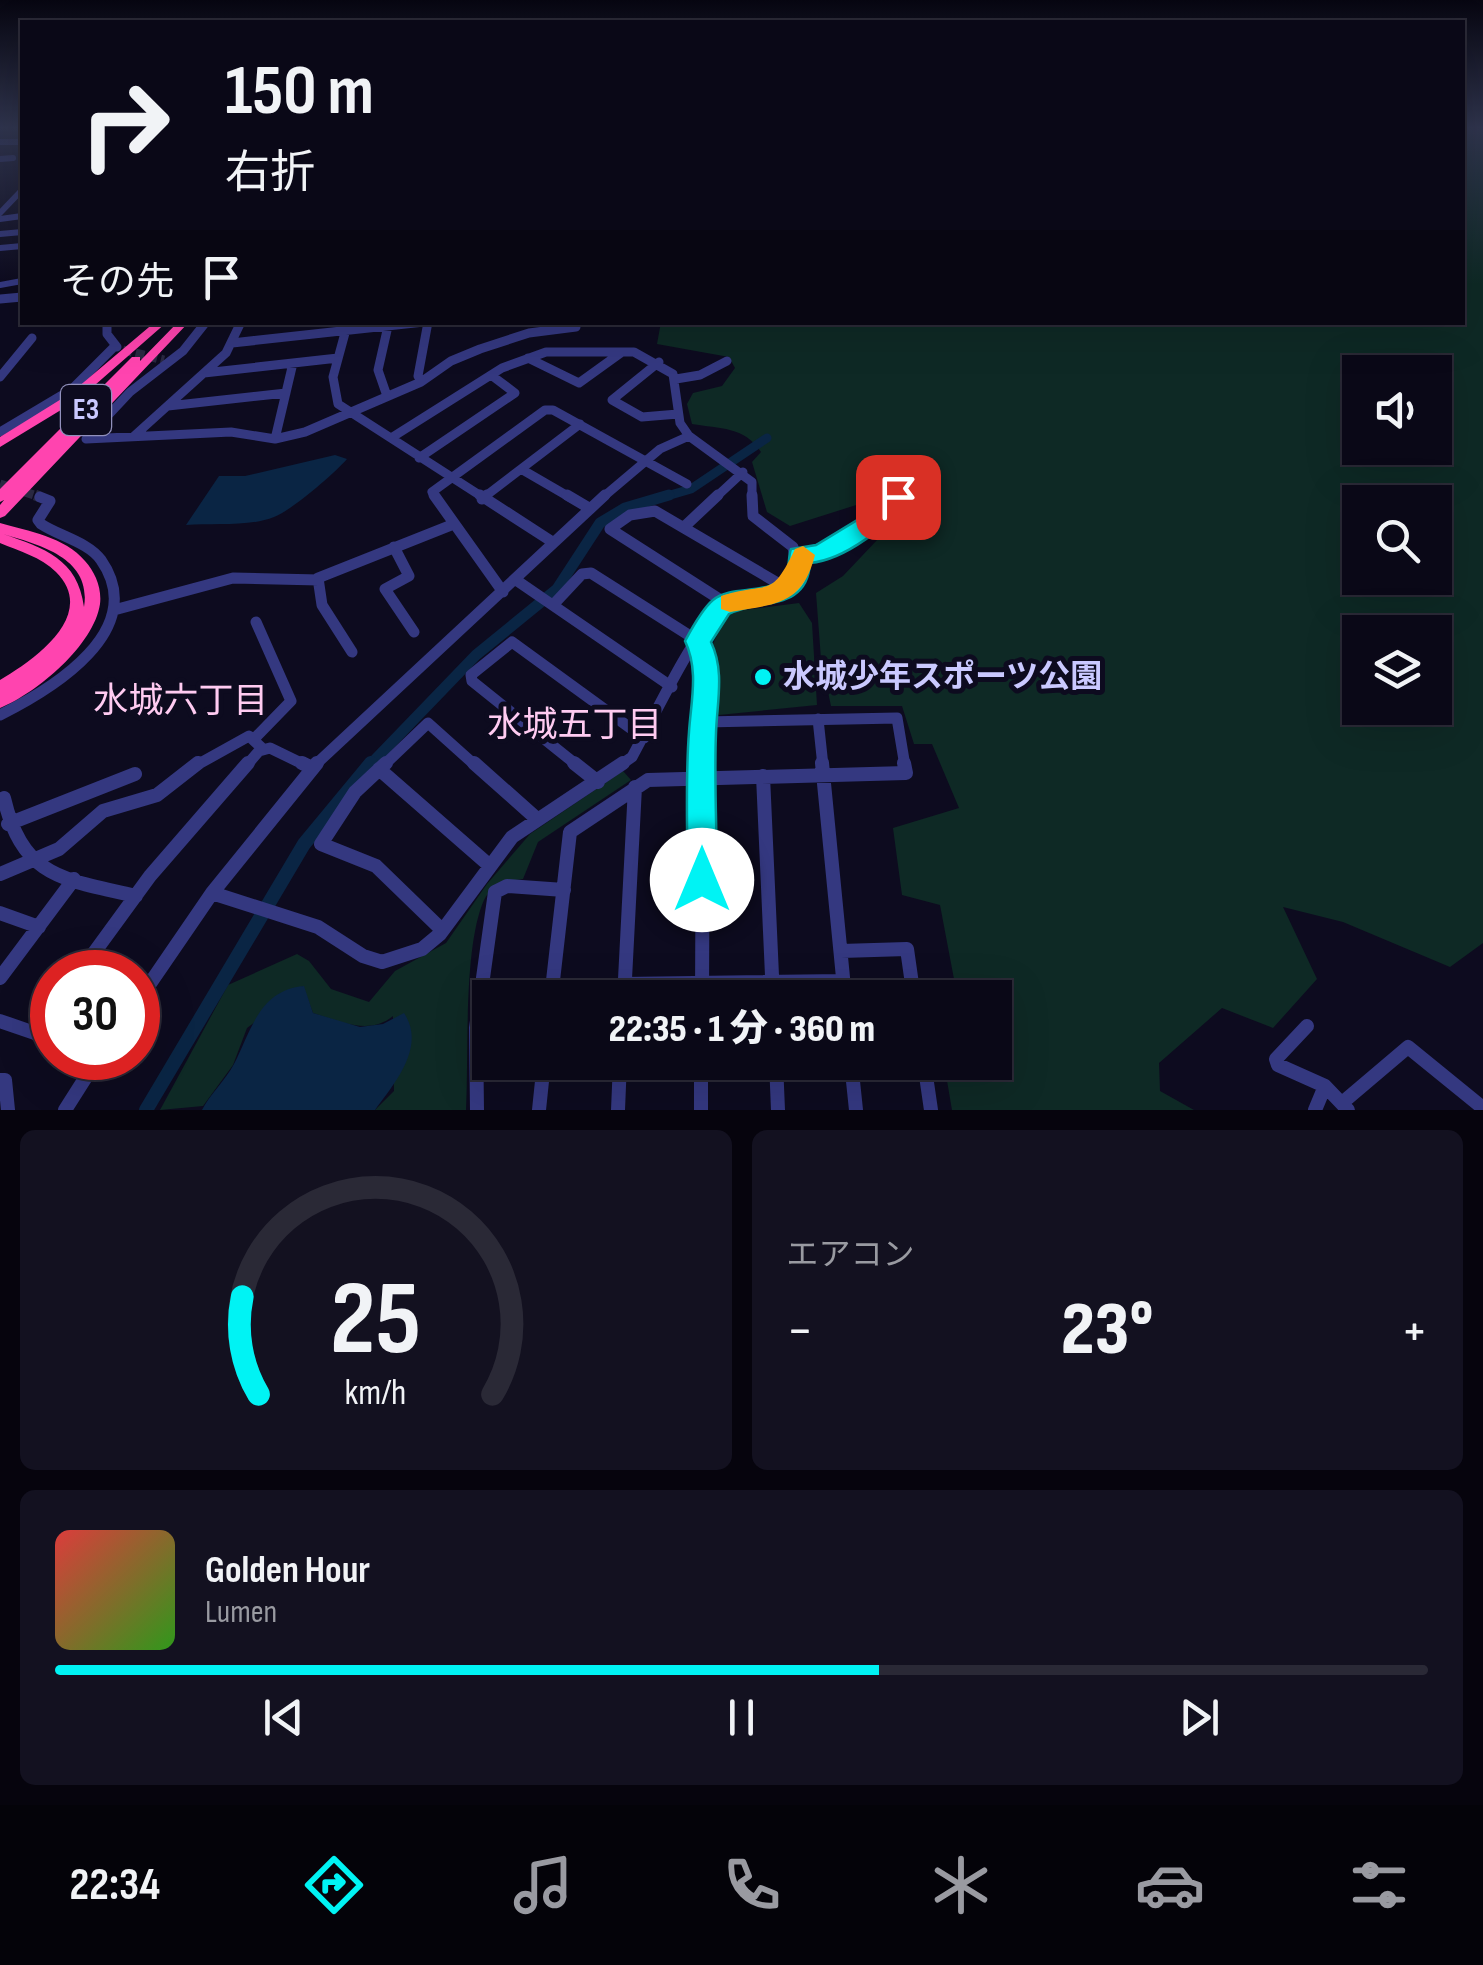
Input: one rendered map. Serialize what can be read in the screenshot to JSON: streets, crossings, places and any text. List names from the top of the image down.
{
  "streets": {
    "highway": ["E3"]
  },
  "districts": ["水城六丁目", "水城五丁目"],
  "places": ["水城少年スポーツ公園"],
  "page": {
    "turn": ["150 m", "右折"],
    "then": "その先",
    "limit": "30",
    "trip": "22:35 · 1 分 · 360 m",
    "tile": "エアコン",
    "heat": ["−", "23°", "+"],
    "song": ["Golden Hour", "Lumen"],
    "tabs": "22:34",
    "gauge": ["25", "km/h"]
  }
}
